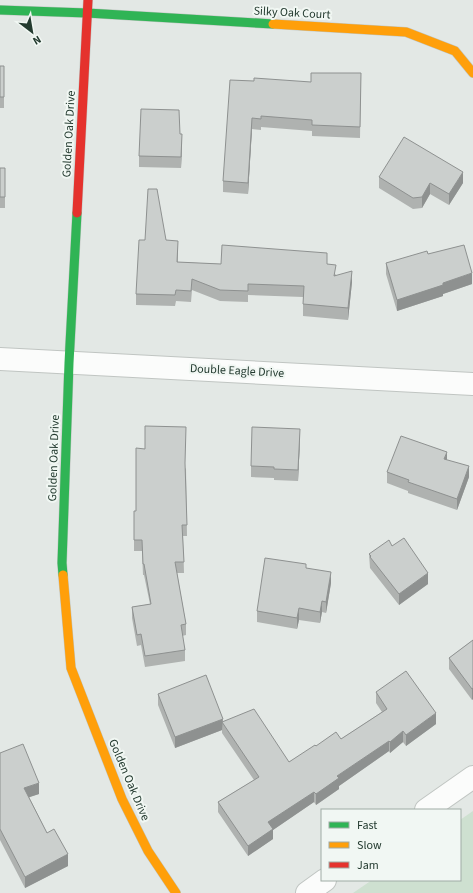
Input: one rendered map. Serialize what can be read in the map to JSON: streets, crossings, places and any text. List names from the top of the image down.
{
  "streets": {
    "street": ["Silky Oak Court", "Golden Oak Drive", "Double Eagle Drive"]
  },
  "crossings": [
    ["Silky Oak Court", "Golden Oak Drive"],
    ["Golden Oak Drive", "Double Eagle Drive"]
  ],
  "legend": ["Fast", "Slow", "Jam"],
  "north": "bottom right"
}
